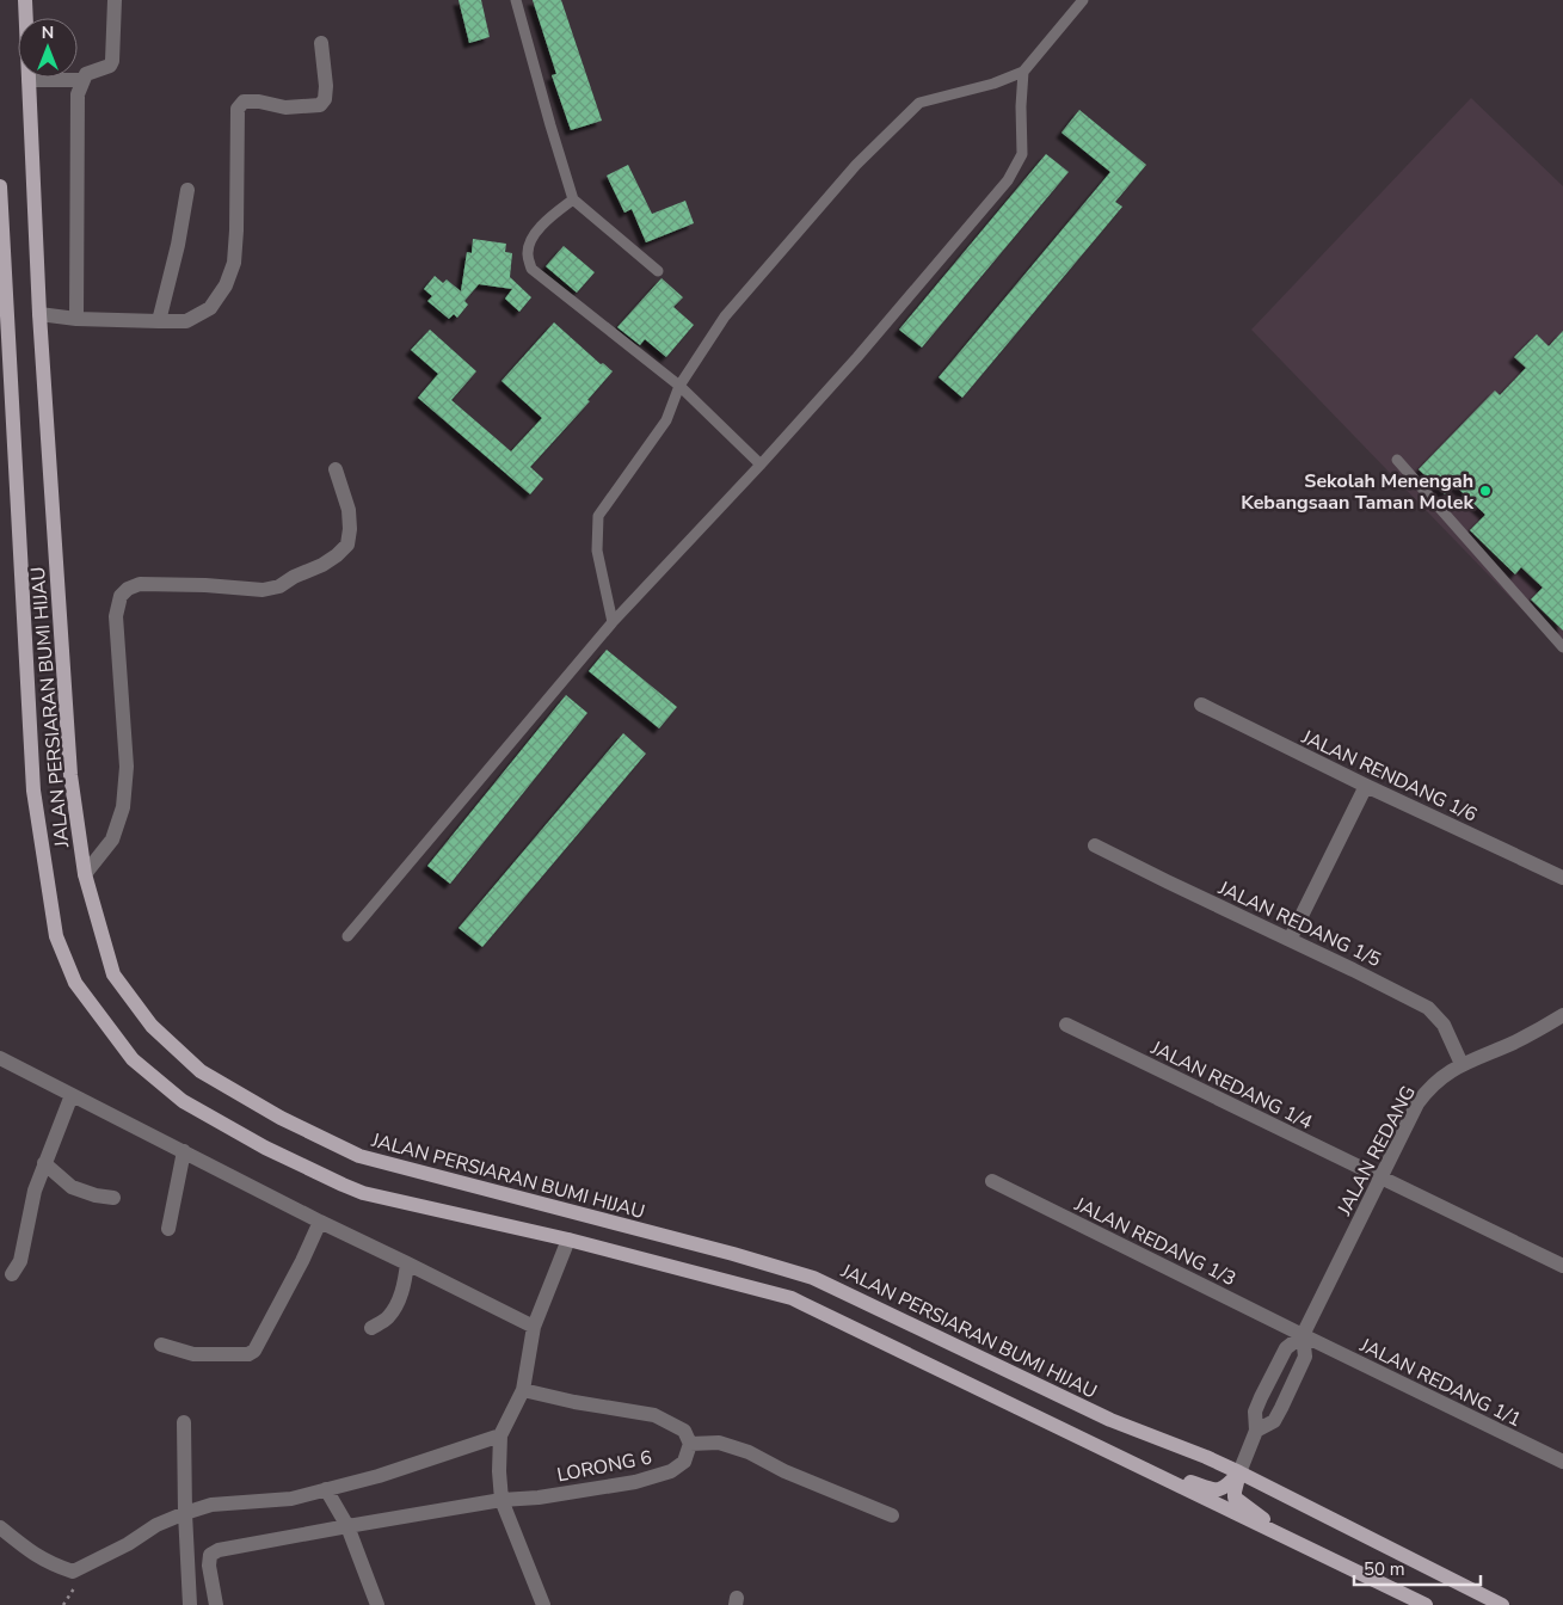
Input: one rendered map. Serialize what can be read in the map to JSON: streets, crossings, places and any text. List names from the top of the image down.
{
  "streets": {
    "main road": ["JALAN PERSIARAN BUMI HIJAU"],
    "street": [
      "JALAN RENDANG 1/6",
      "JALAN REDANG 1/5",
      "JALAN REDANG 1/4",
      "JALAN REDANG",
      "JALAN REDANG 1/3",
      "JALAN REDANG 1/1",
      "LORONG 6"
    ]
  },
  "crossings": [
    ["JALAN PERSIARAN BUMI HIJAU", "JALAN REDANG"],
    ["JALAN REDANG 1/5", "JALAN REDANG"],
    ["JALAN REDANG 1/4", "JALAN REDANG"],
    ["JALAN REDANG", "JALAN REDANG 1/3"],
    ["JALAN REDANG", "JALAN REDANG 1/1"],
    ["JALAN REDANG 1/3", "JALAN REDANG 1/1"]
  ],
  "places": ["Sekolah Menengah Kebangsaan Taman Molek"],
  "scale_bar": "50 m",
  "north": "top"
}
